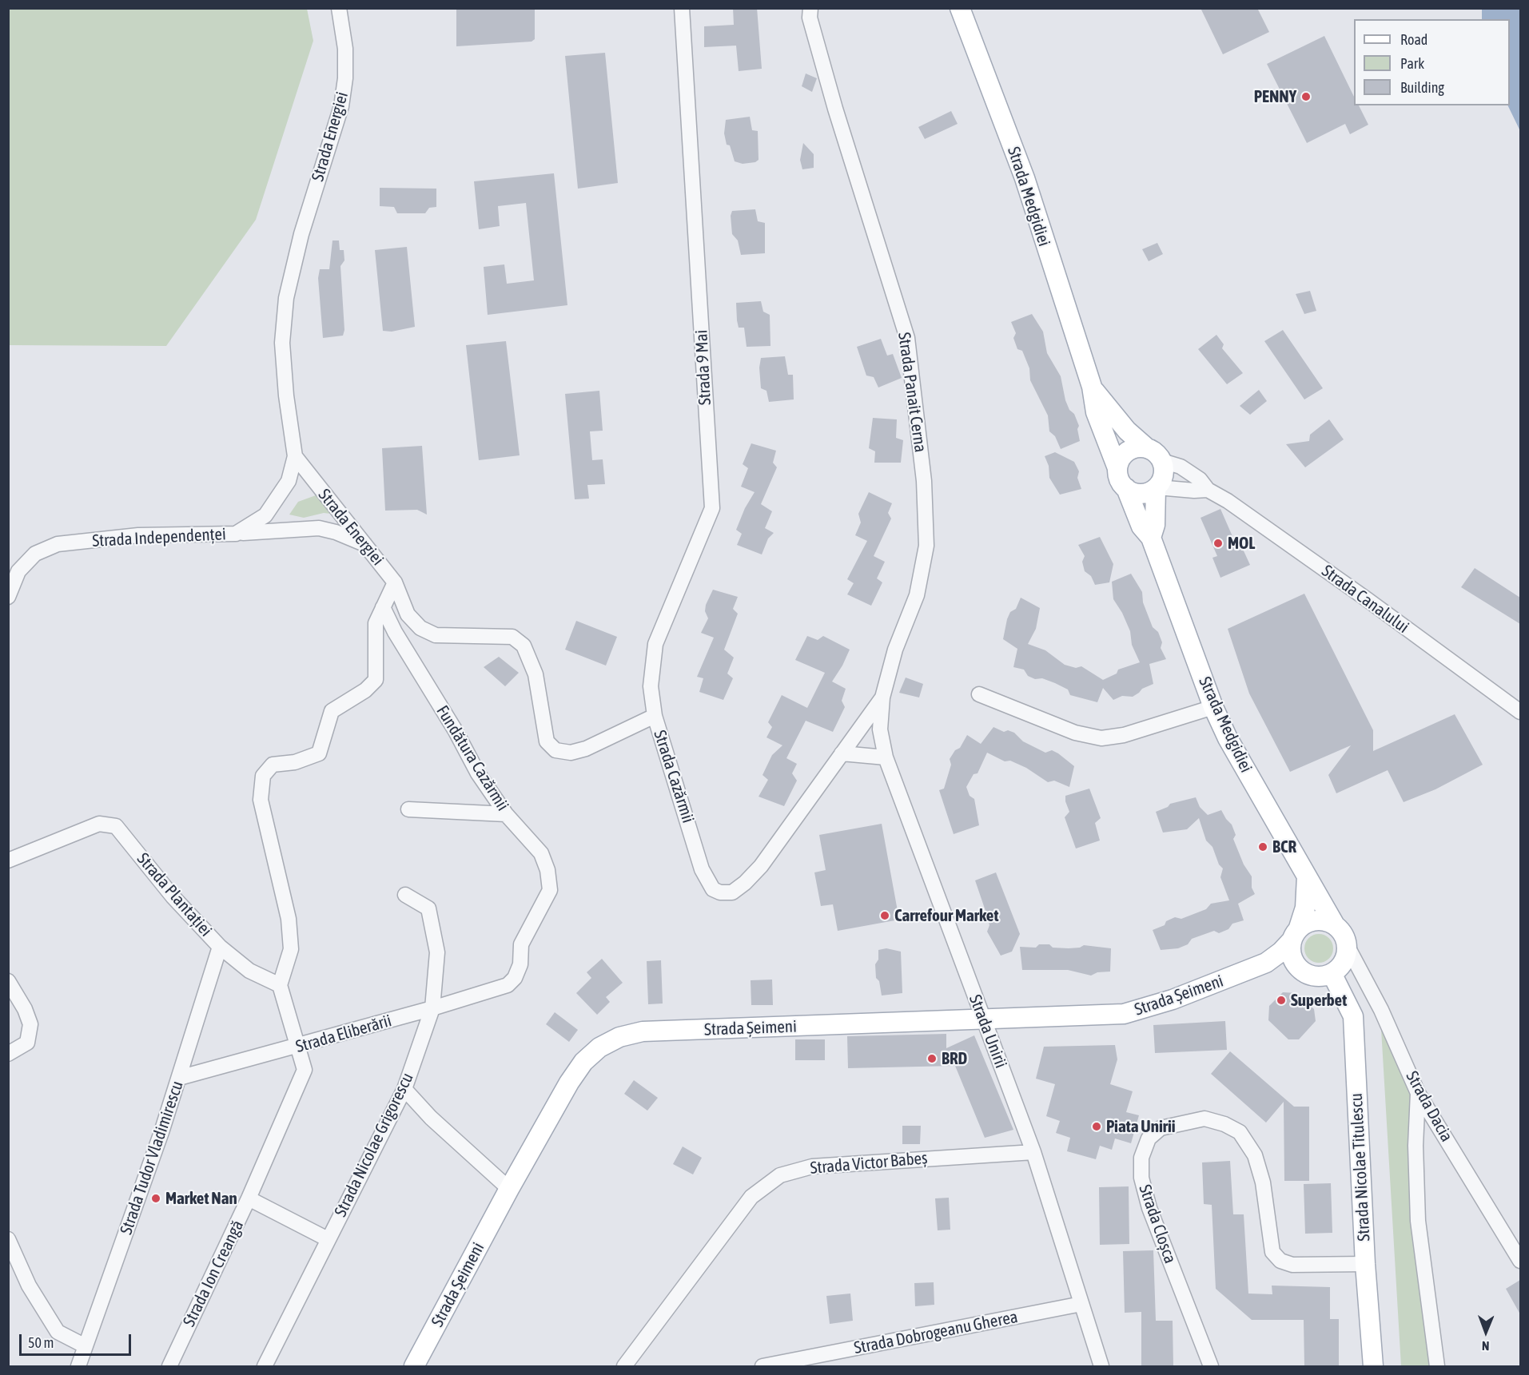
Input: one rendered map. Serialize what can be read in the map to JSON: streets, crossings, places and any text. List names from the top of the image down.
{
  "streets": {
    "main road": ["Strada Medgidiei", "Strada Șeimeni", "Strada Nicolae Titulescu"],
    "street": [
      "Strada Energiei",
      "Strada 9 Mai",
      "Strada Panait Cerna",
      "Strada Independenței",
      "Strada Canalului",
      "Fundătura Cazărmii",
      "Strada Cazărmii",
      "Strada Plantației",
      "Strada Unirii",
      "Strada Eliberării",
      "Strada Dacia",
      "Strada Nicolae Grigorescu",
      "Strada Tudor Vladimirescu",
      "Strada Victor Babeș",
      "Strada Cloșca",
      "Strada Ion Creangă",
      "Strada Dobrogeanu Gherea"
    ]
  },
  "crossings": [
    ["Strada Energiei", "Strada Independenței"],
    ["Strada Energiei", "Fundătura Cazărmii"],
    ["Strada Energiei", "Strada Cazărmii"],
    ["Strada Energiei", "Strada Plantației"],
    ["Strada Medgidiei", "Strada Canalului"],
    ["Strada Medgidiei", "Strada Șeimeni"],
    ["Strada Medgidiei", "Strada Dacia"],
    ["Strada Medgidiei", "Strada Nicolae Titulescu"],
    ["Strada 9 Mai", "Strada Cazărmii"],
    ["Strada Panait Cerna", "Strada Cazărmii"],
    ["Strada Panait Cerna", "Strada Unirii"],
    ["Fundătura Cazărmii", "Strada Eliberării"],
    ["Strada Cazărmii", "Strada Unirii"],
    ["Strada Plantației", "Strada Tudor Vladimirescu"],
    ["Strada Șeimeni", "Strada Unirii"],
    ["Strada Șeimeni", "Strada Dacia"],
    ["Strada Șeimeni", "Strada Nicolae Titulescu"],
    ["Strada Unirii", "Strada Victor Babeș"],
    ["Strada Unirii", "Strada Dobrogeanu Gherea"],
    ["Strada Eliberării", "Strada Nicolae Grigorescu"],
    ["Strada Eliberării", "Strada Tudor Vladimirescu"],
    ["Strada Eliberării", "Strada Ion Creangă"],
    ["Strada Dacia", "Strada Nicolae Titulescu"],
    ["Strada Nicolae Titulescu", "Strada Cloșca"]
  ],
  "places": [
    "PENNY",
    "MOL",
    "BCR",
    "Carrefour Market",
    "Superbet",
    "BRD",
    "Piata Unirii",
    "Market Nan"
  ],
  "legend": ["Road", "Park", "Building"],
  "scale_bar": "50 m",
  "north": "bottom"
}
